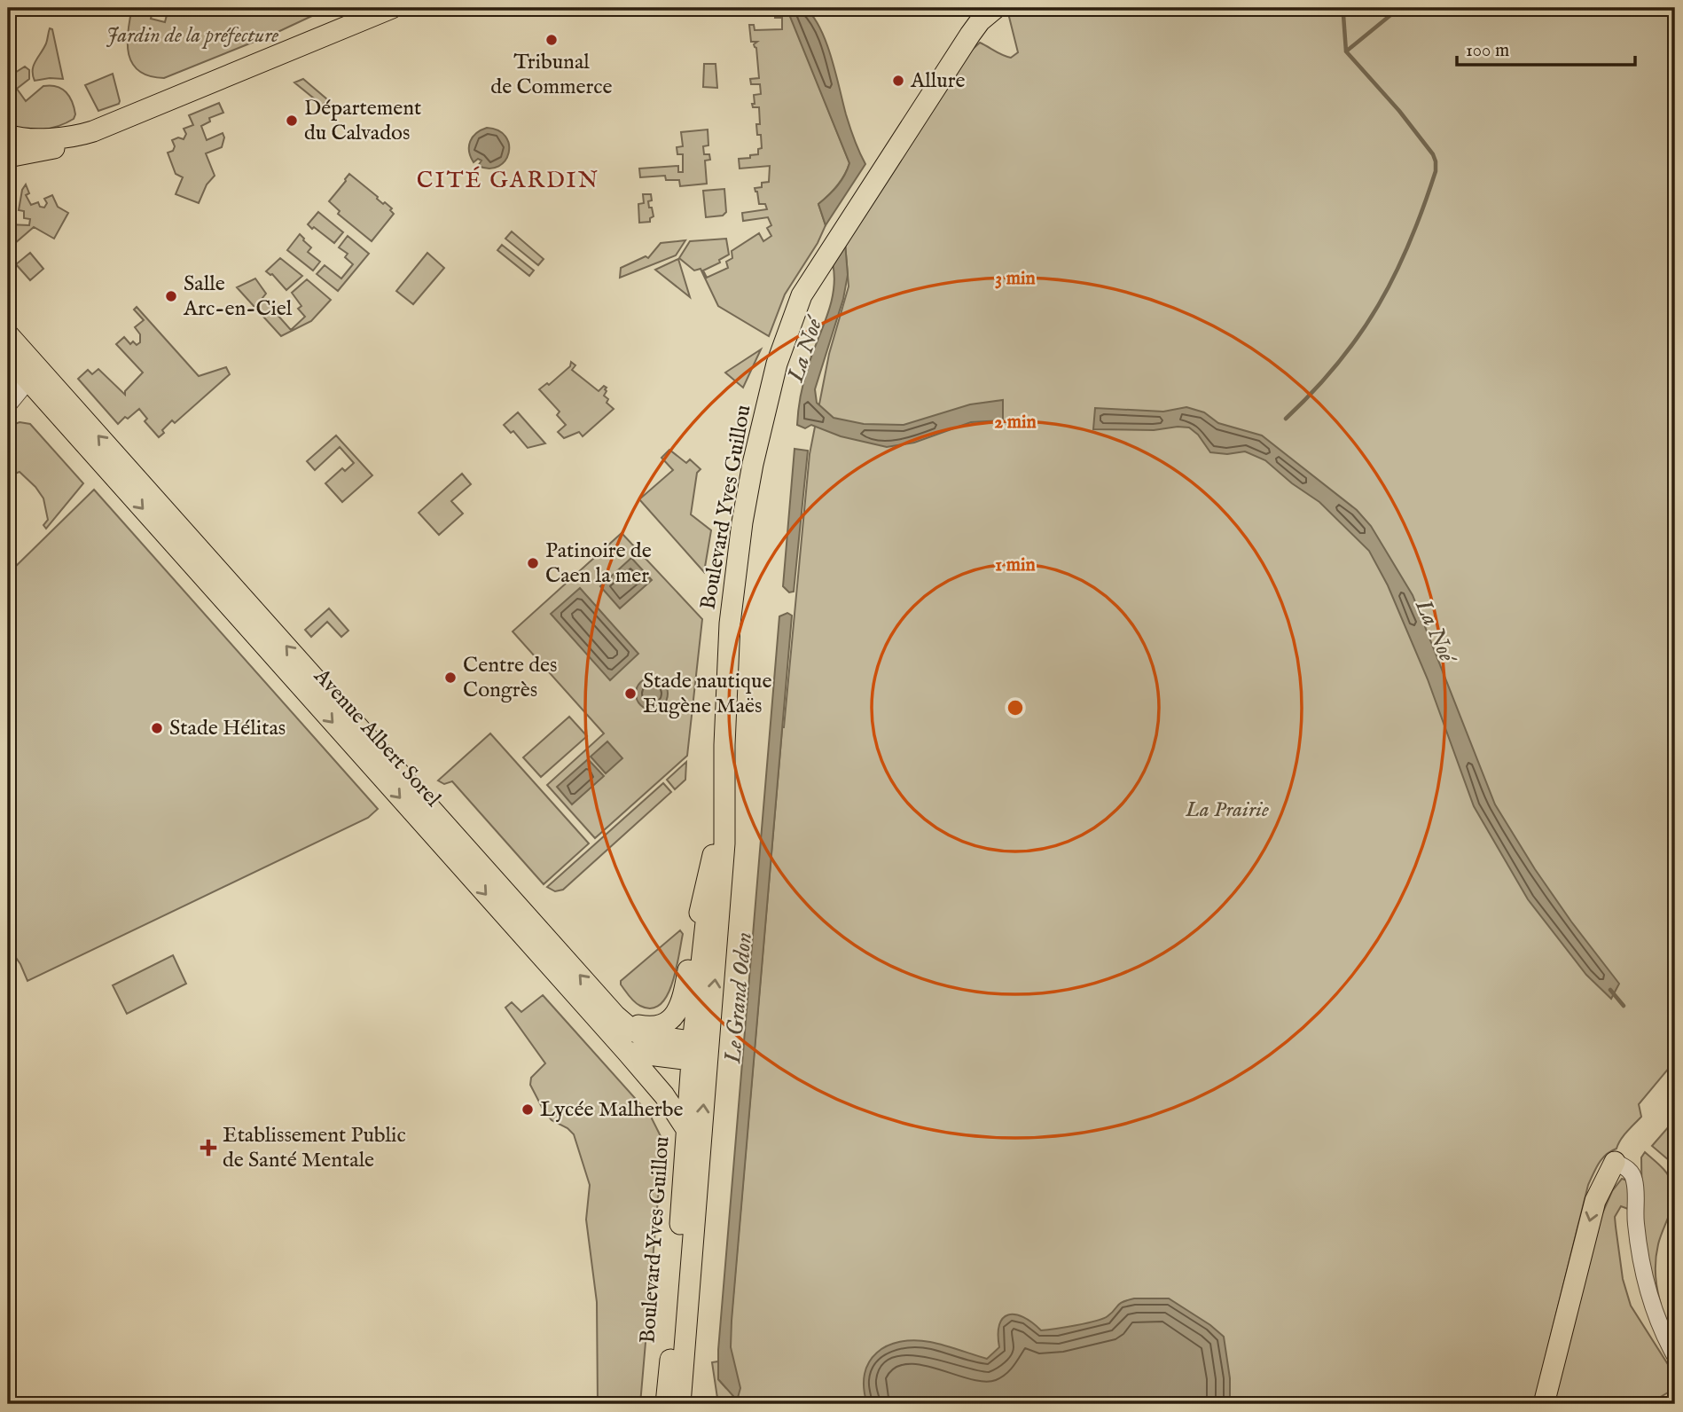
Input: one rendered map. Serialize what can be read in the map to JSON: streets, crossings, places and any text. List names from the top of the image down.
{
  "streets": {
    "main road": ["Boulevard Yves Guillou", "Avenue Albert Sorel"]
  },
  "crossings": [
    ["Boulevard Yves Guillou", "Avenue Albert Sorel"]
  ],
  "districts": ["CITÉ GARDIN"],
  "water": ["La Noé", "Le Grand Odon"],
  "parks": ["Jardin de la préfecture", "La Prairie"],
  "places": {
    "other": [
      "Tribunal de Commerce",
      "Allure",
      "Département du Calvados",
      "Salle Arc-en-Ciel",
      "Patinoire de Caen la mer",
      "Centre des Congrès",
      "Stade nautique Eugène Maës",
      "Stade Hélitas",
      "Lycée Malherbe"
    ],
    "health": ["Etablissement Public de Santé Mentale"]
  },
  "scale_bar": "100 m",
  "rings": ["3 min", "2 min", "1 min"]
}
